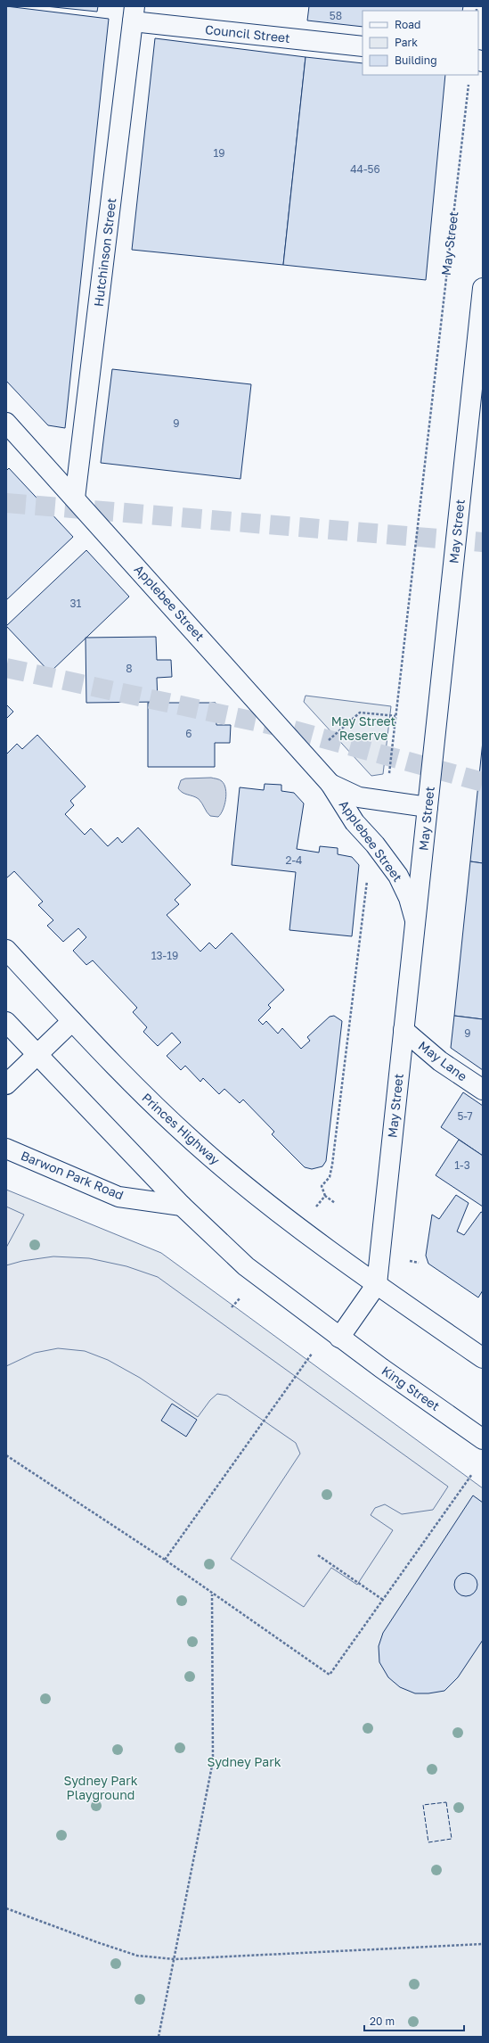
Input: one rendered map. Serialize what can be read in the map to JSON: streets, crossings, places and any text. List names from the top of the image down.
{
  "streets": {
    "main road": [
      "Council Street",
      "May Street",
      "Hutchinson Street",
      "Applebee Street",
      "May Lane",
      "Princes Highway",
      "Barwon Park Road",
      "King Street"
    ]
  },
  "crossings": [
    ["Council Street", "Hutchinson Street"],
    ["May Street", "Applebee Street"],
    ["May Street", "May Lane"],
    ["May Street", "Princes Highway"],
    ["May Street", "King Street"],
    ["Hutchinson Street", "Applebee Street"]
  ],
  "parks": ["May Street Reserve", "Sydney Park", "Sydney Park Playground"],
  "house_numbers": [
    "58",
    "19",
    "44-56",
    "9",
    "31",
    "8",
    "6",
    "2-4",
    "13-19",
    "9",
    "5-7",
    "1-3"
  ],
  "legend": ["Road", "Park", "Building"],
  "scale_bar": "20 m"
}
